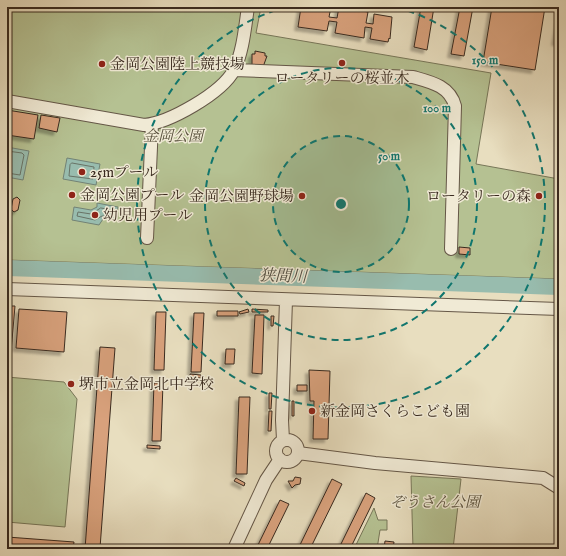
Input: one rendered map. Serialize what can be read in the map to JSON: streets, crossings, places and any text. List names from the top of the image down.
{
  "water": ["狭間川"],
  "parks": ["金岡公園", "ぞうさん公園"],
  "places": [
    "ロータリーの桜並木",
    "金岡公園陸上競技場",
    "25mプール",
    "金岡公園プール",
    "金岡公園野球場",
    "ロータリーの森",
    "幼児用プール",
    "堺市立金岡北中学校",
    "新金岡さくらこども園"
  ],
  "rings": ["150 m", "100 m", "50 m"]
}
